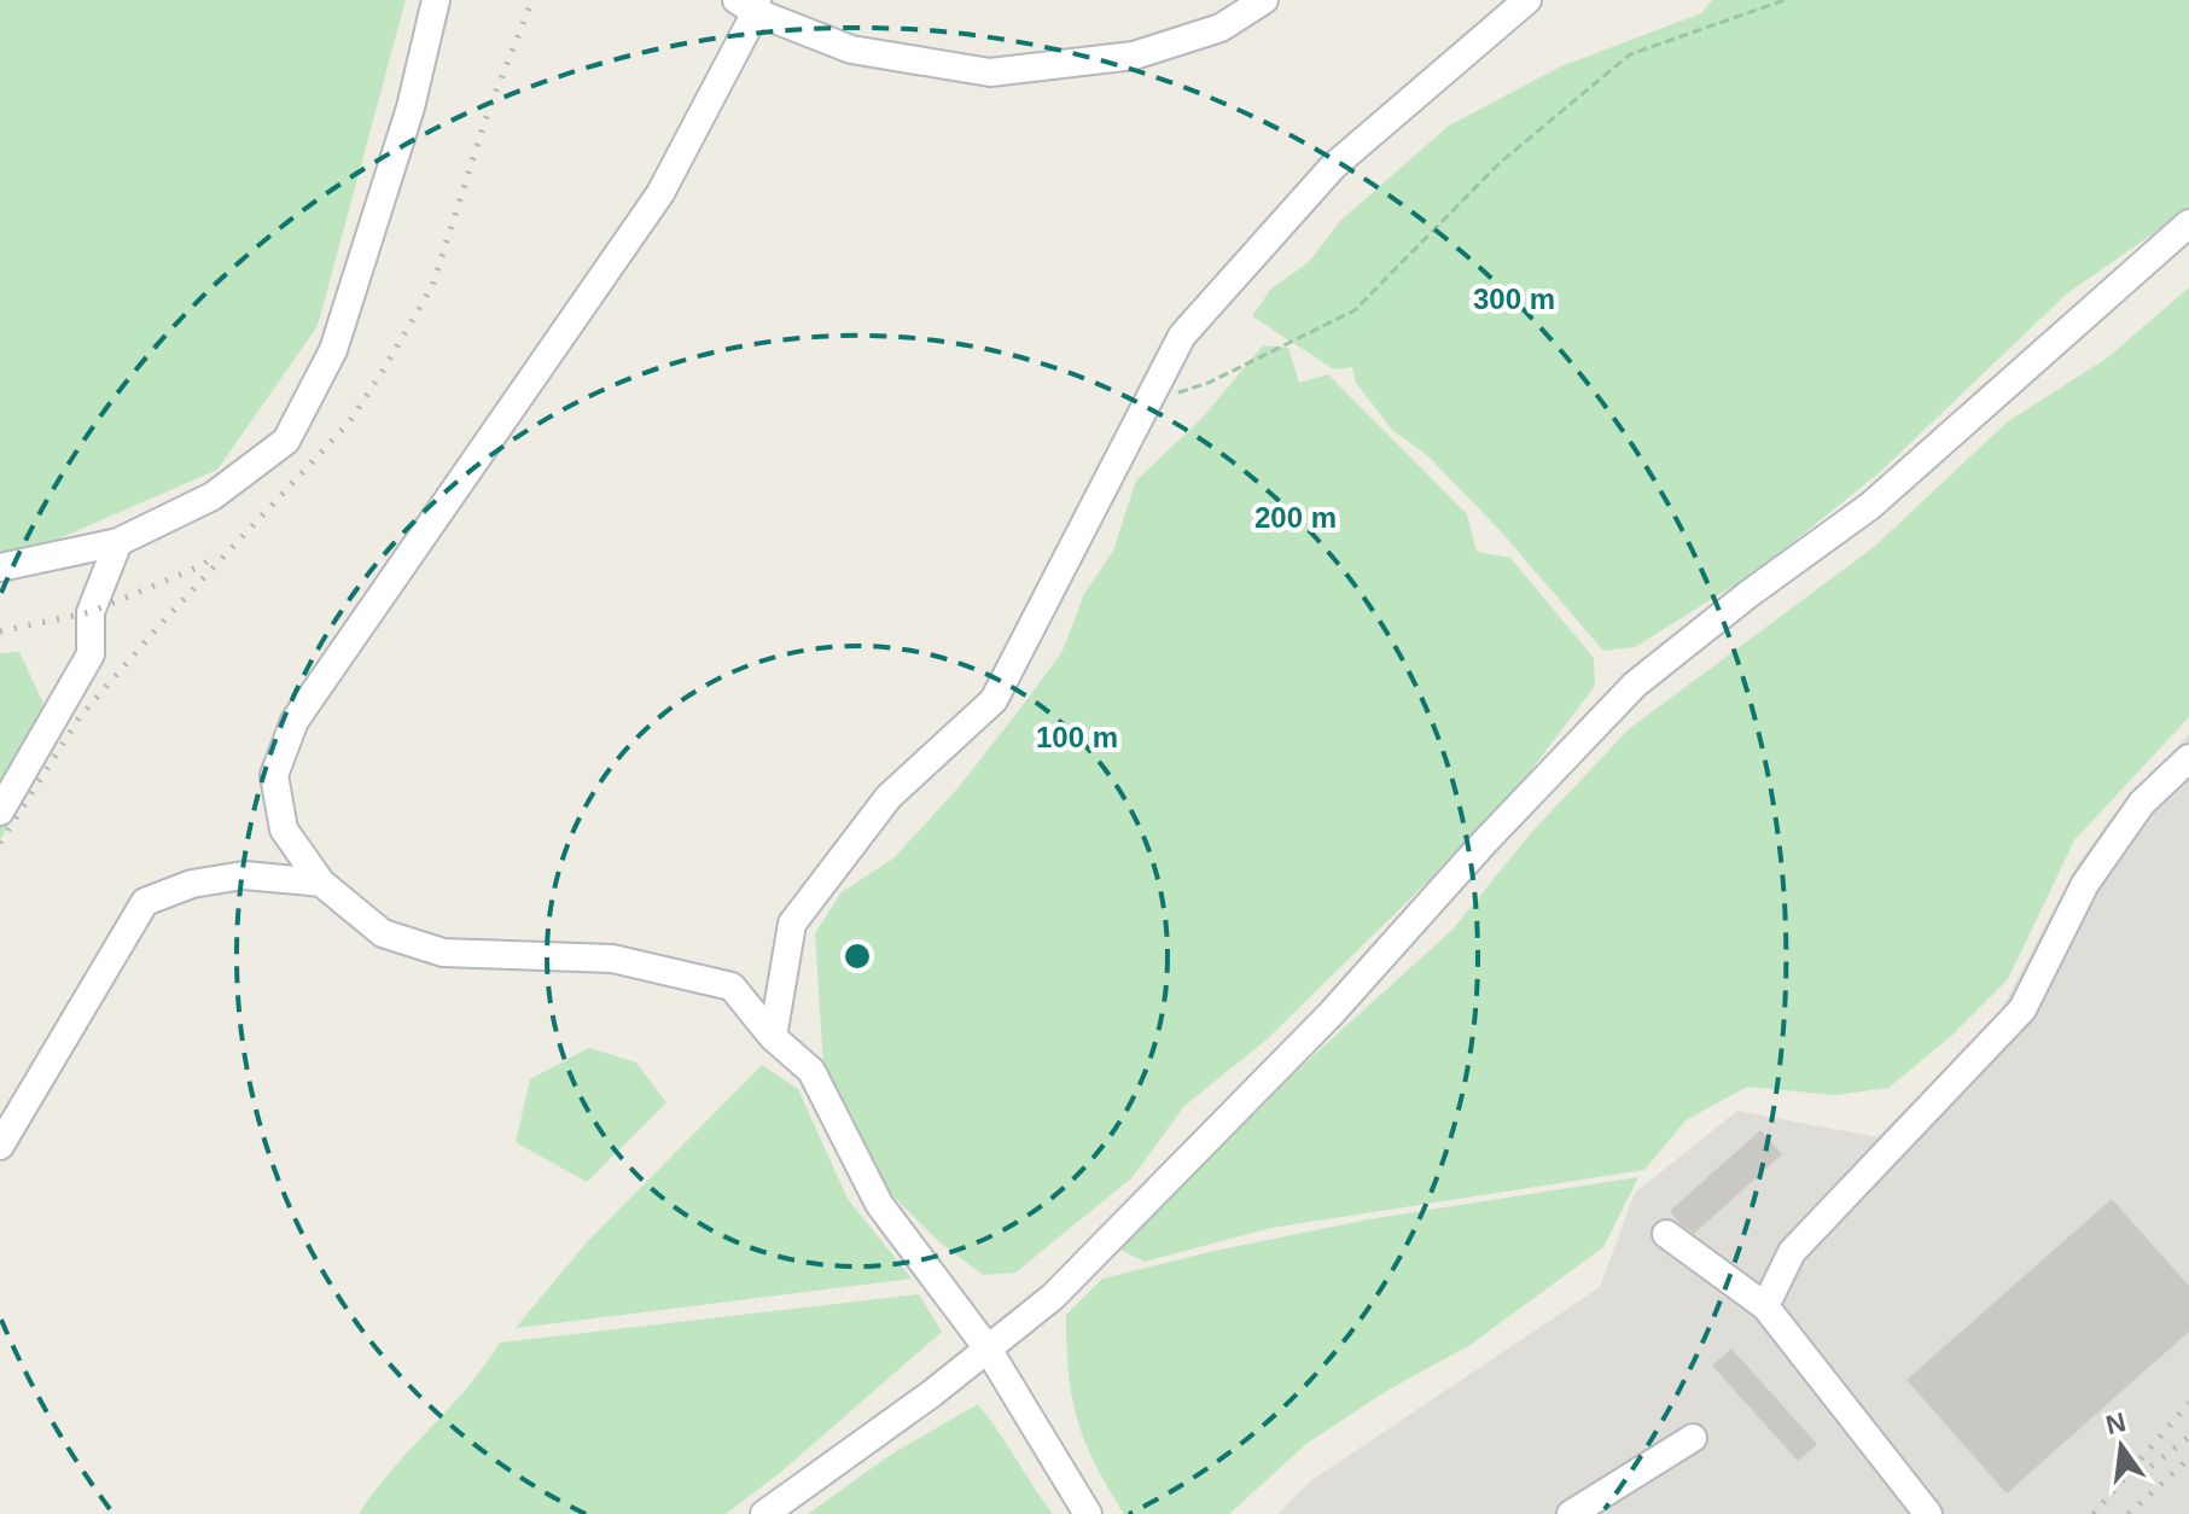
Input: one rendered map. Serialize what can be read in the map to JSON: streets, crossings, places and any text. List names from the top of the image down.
{
  "north": "top",
  "rings": ["300 m", "200 m", "100 m"]
}
